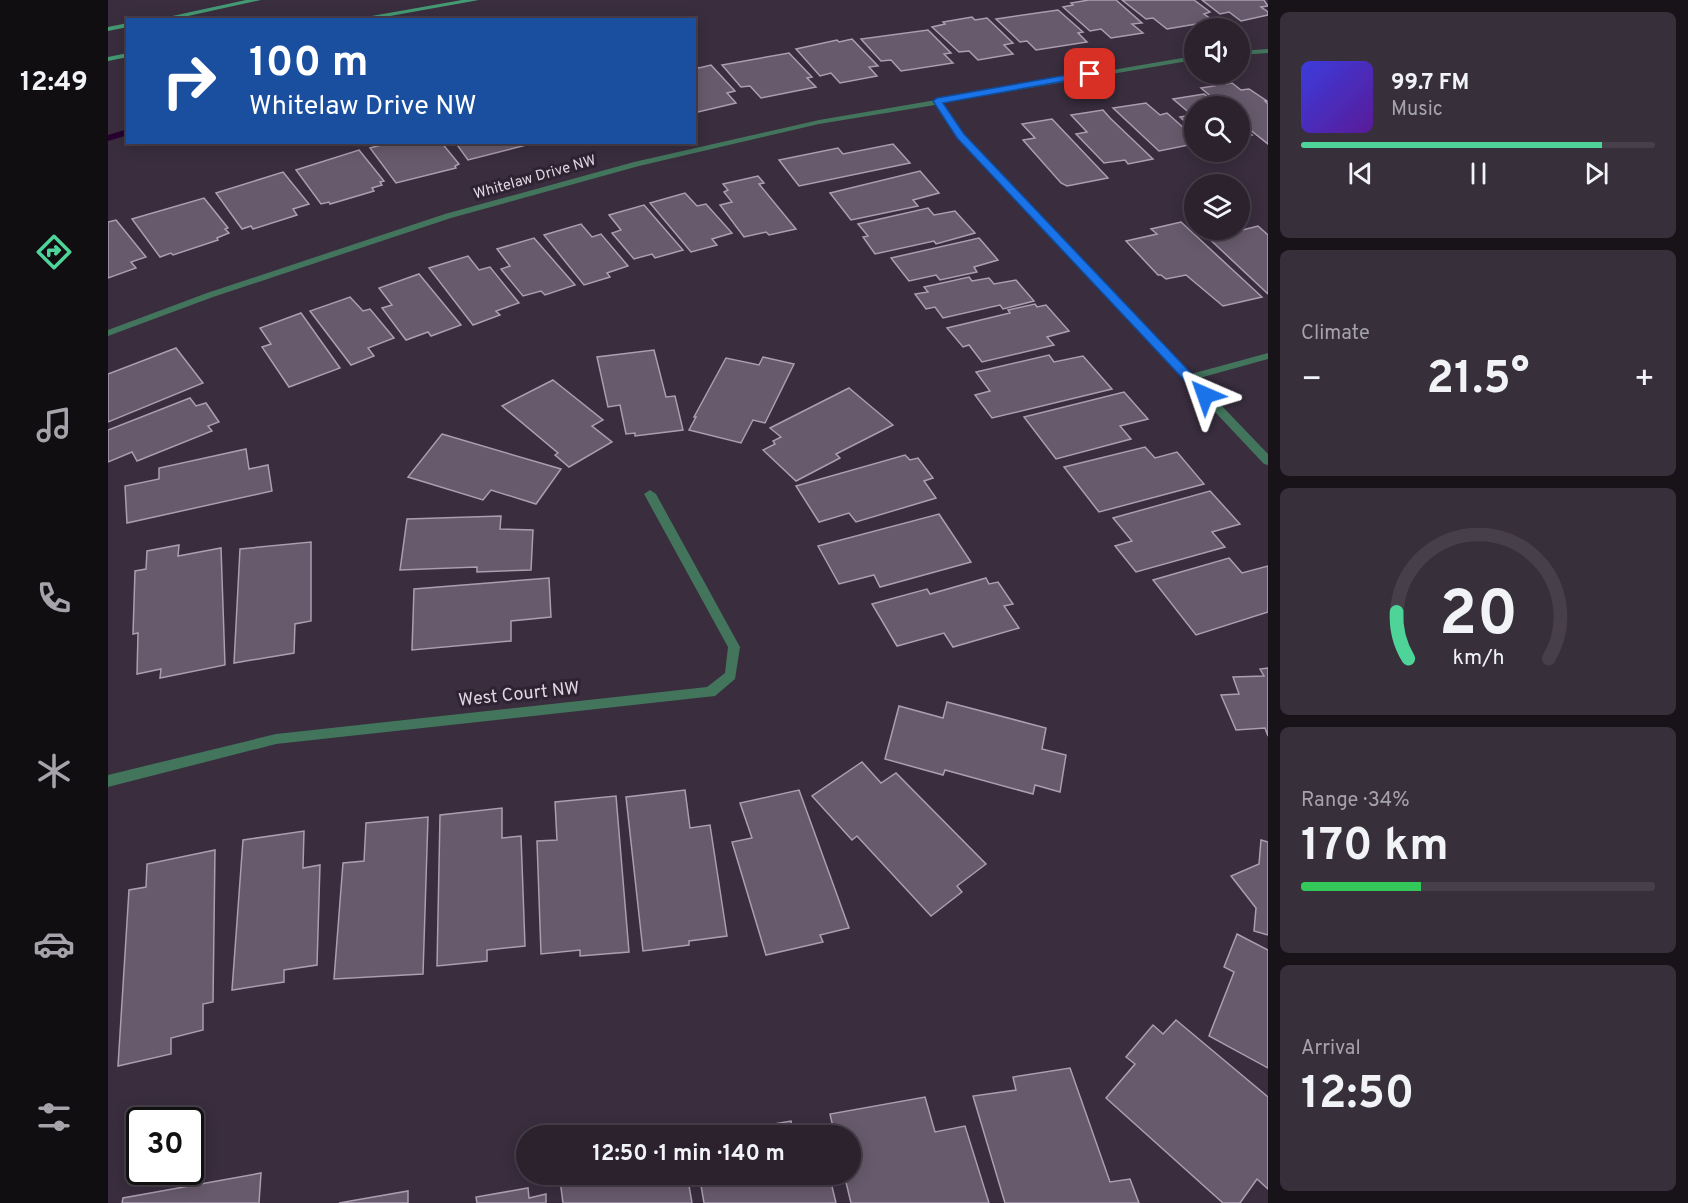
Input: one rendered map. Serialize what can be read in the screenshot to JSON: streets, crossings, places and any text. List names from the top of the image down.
{
  "streets": {
    "street": ["Whitelaw Drive NW", "West Court NW"]
  },
  "page": {
    "tabs": "12:49",
    "turn": ["100 m", "Whitelaw Drive NW"],
    "song": ["99.7 FM", "Music"],
    "tile": [
      "Climate",
      ["Range · 34%", "170 km"],
      ["Arrival", "12:50"]
    ],
    "heat": ["−", "21.5°", "+"],
    "limit": "30",
    "trip": "12:50 · 1 min · 140 m",
    "gauge": ["20", "km/h"]
  }
}
